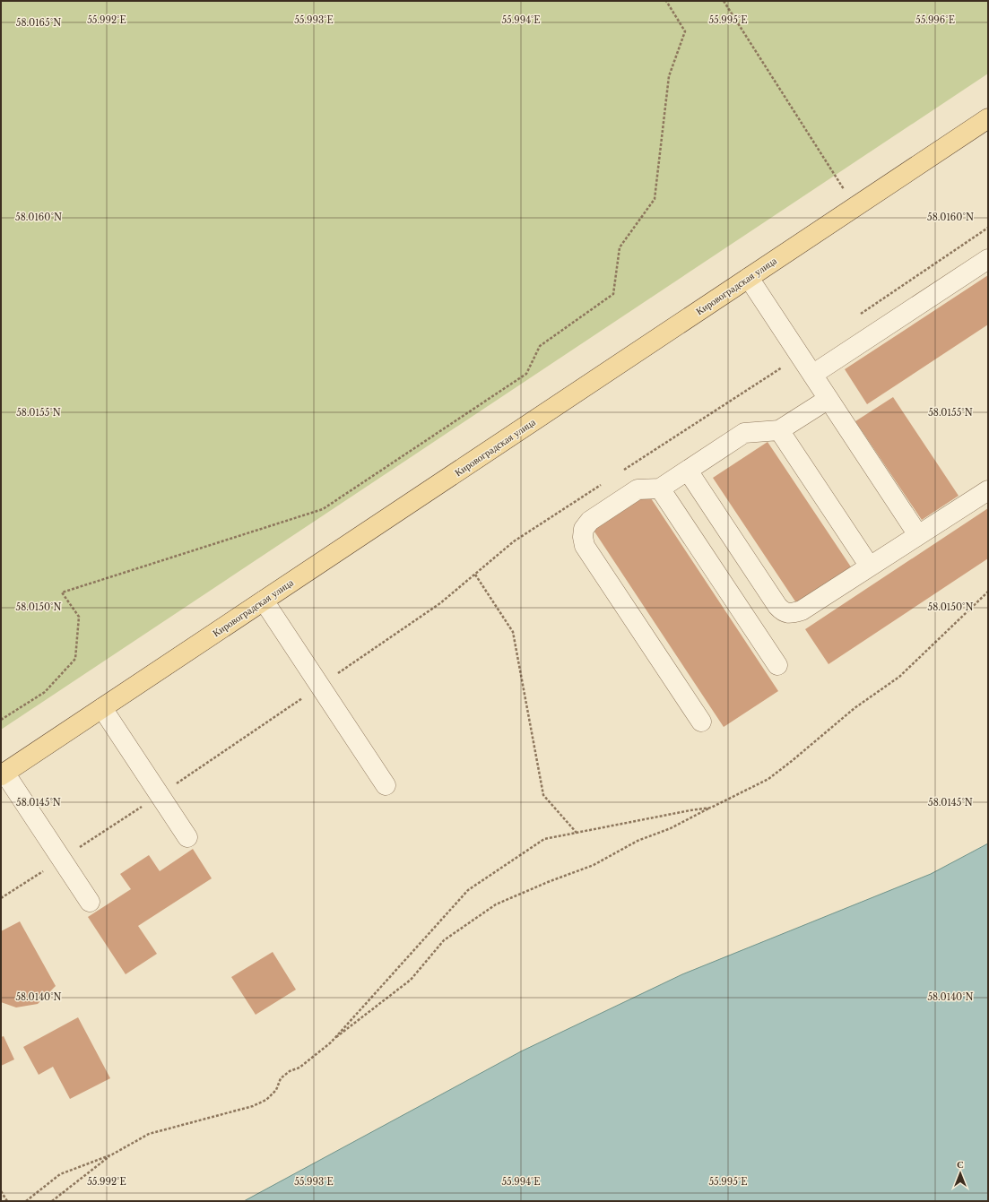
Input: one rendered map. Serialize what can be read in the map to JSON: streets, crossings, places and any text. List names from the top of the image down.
{
  "streets": {
    "main road": ["Кировоградская улица"]
  },
  "north": "top",
  "coordinates": [
    "55.992°E",
    "55.993°E",
    "55.994°E",
    "55.995°E",
    "55.996°E",
    "58.0165°N",
    "58.0160°N",
    "58.0155°N",
    "58.0150°N",
    "58.0145°N",
    "58.0140°N"
  ]
}
